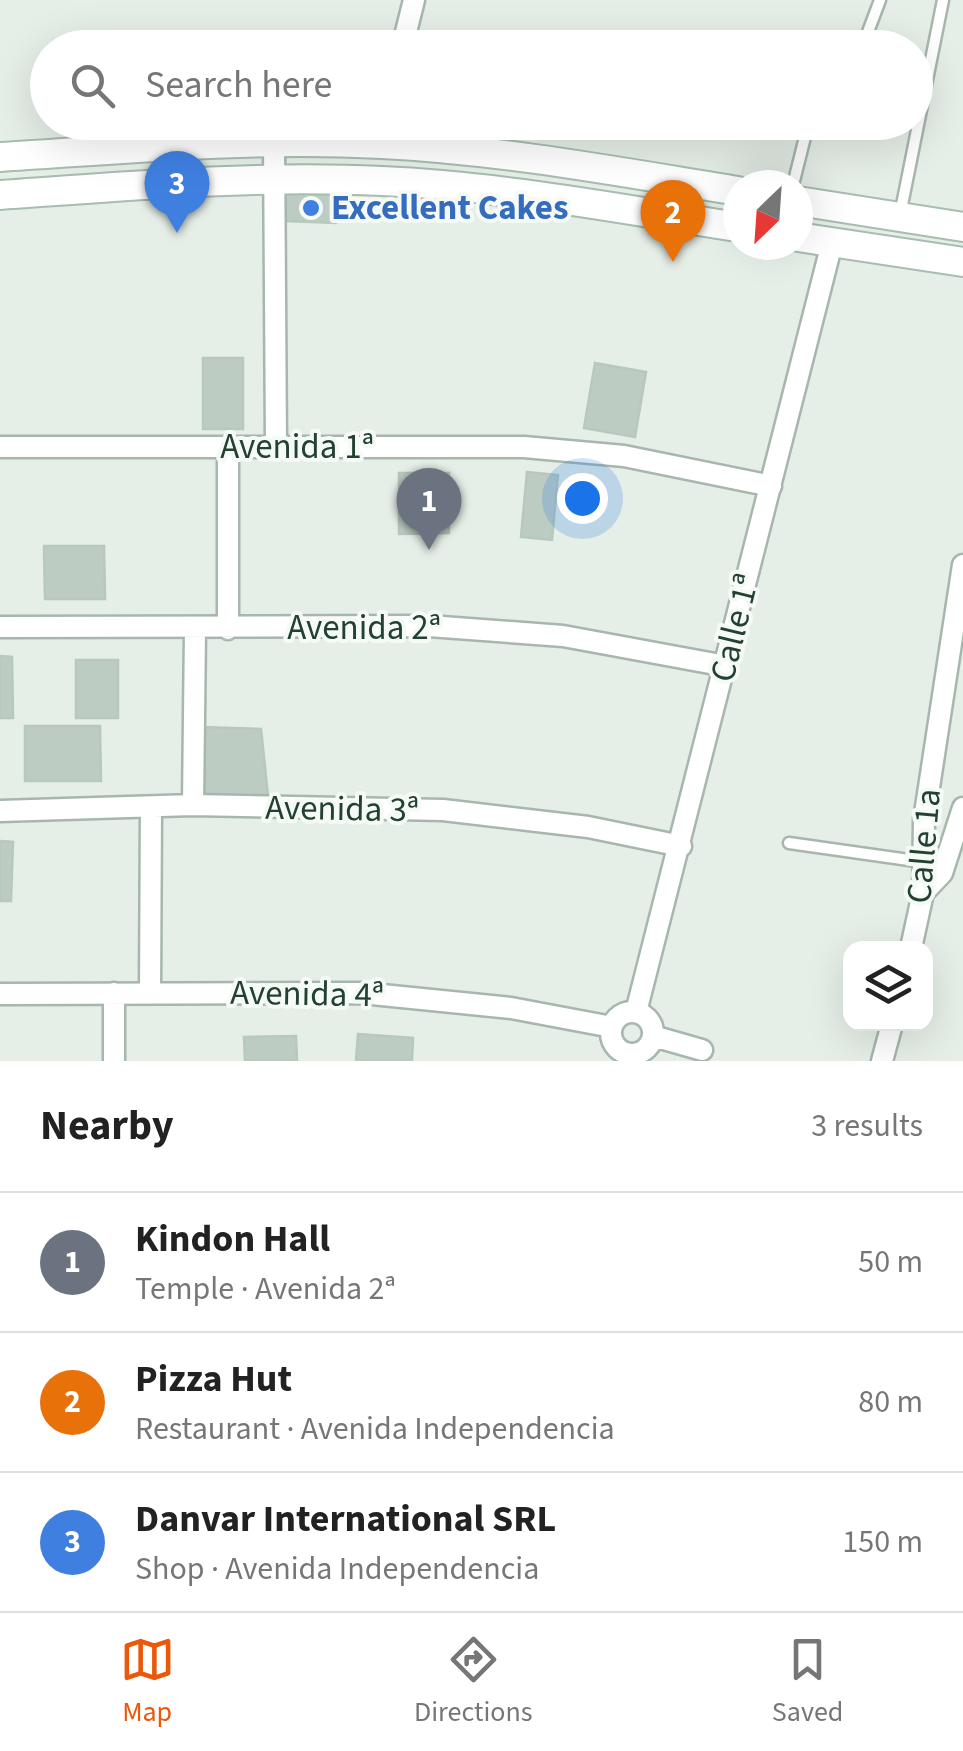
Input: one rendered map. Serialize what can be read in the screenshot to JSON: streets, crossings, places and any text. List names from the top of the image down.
{
  "streets": {
    "street": [
      "Avenida 1ª",
      "Avenida 2ª",
      "Calle 1ª",
      "Avenida 3ª",
      "Calle 1a",
      "Avenida 4ª"
    ]
  },
  "crossings": [
    ["Avenida 1ª", "Calle 1ª"],
    ["Avenida 2ª", "Calle 1ª"],
    ["Calle 1ª", "Avenida 3ª"],
    ["Calle 1ª", "Avenida 4ª"]
  ],
  "places": ["Excellent Cakes"],
  "north": "bottom left",
  "page": {
    "search": "Search here",
    "pins": ["3", "2", "1"],
    "heading": ["Nearby", "3 results"],
    "list": [
      {
        "mark": "1",
        "name": "Kindon Hall",
        "note": "Temple · Avenida 2ª",
        "value": "50 m"
      },
      {
        "mark": "2",
        "name": "Pizza Hut",
        "note": "Restaurant · Avenida Independencia",
        "value": "80 m"
      },
      {
        "mark": "3",
        "name": "Danvar International SRL",
        "note": "Shop · Avenida Independencia",
        "value": "150 m"
      }
    ],
    "nav": ["Map", "Directions", "Saved"]
  }
}
